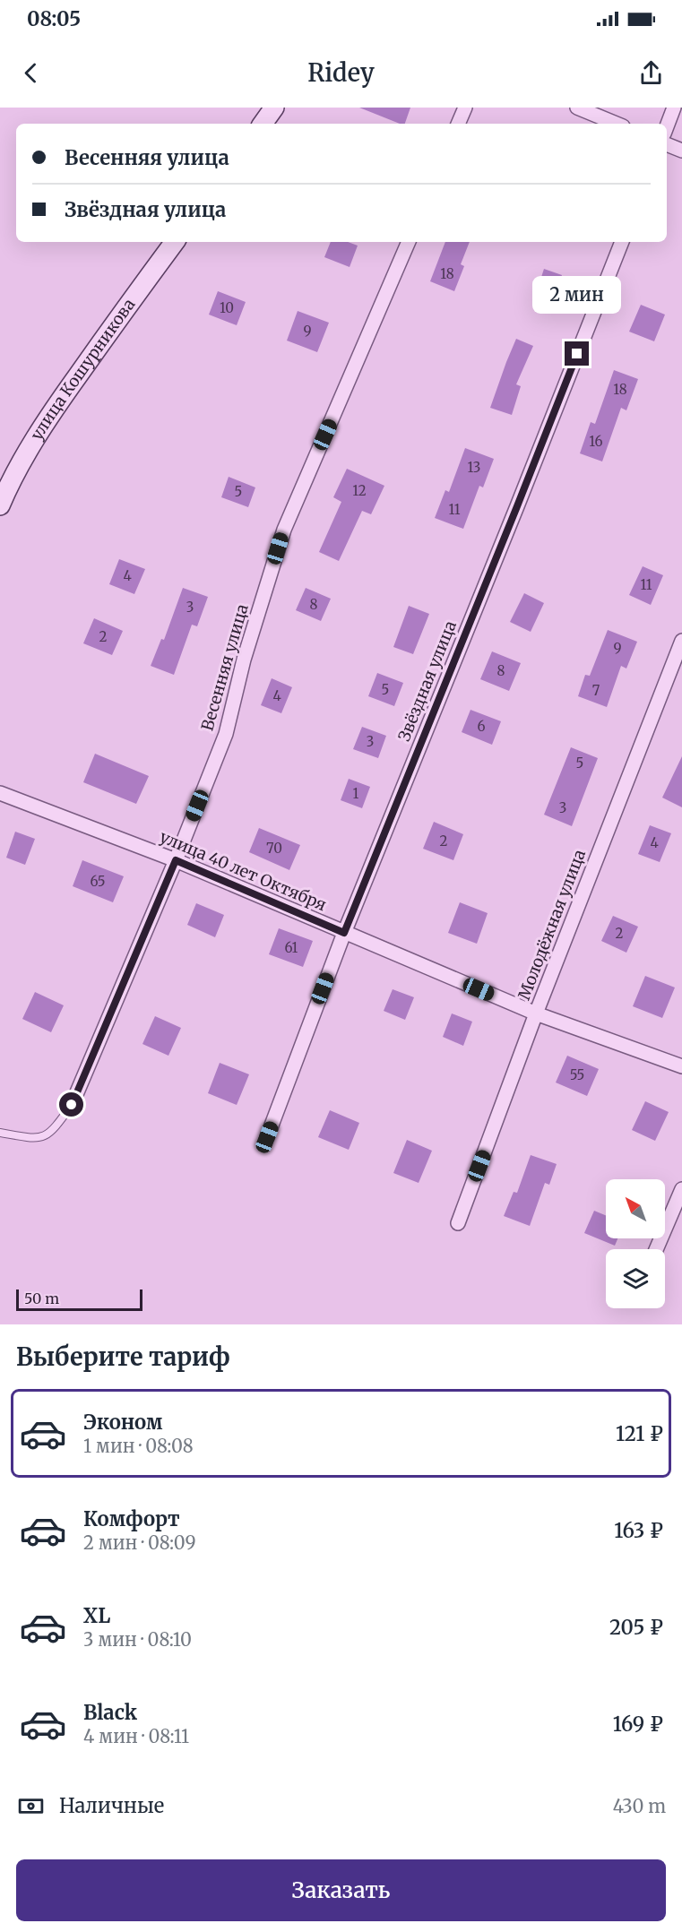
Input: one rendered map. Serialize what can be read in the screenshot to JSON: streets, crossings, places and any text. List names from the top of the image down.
{
  "streets": {
    "main road": ["улица Кошурникова"],
    "street": [
      "Весенняя улица",
      "Звёздная улица",
      "улица 40 лет Октября",
      "Молодёжная улица"
    ]
  },
  "crossings": [
    ["Весенняя улица", "улица 40 лет Октября"],
    ["Звёздная улица", "улица 40 лет Октября"],
    ["улица 40 лет Октября", "Молодёжная улица"]
  ],
  "house_numbers": [
    "18",
    "10",
    "9",
    "18",
    "16",
    "13",
    "12",
    "5",
    "11",
    "4",
    "11",
    "8",
    "3",
    "2",
    "9",
    "8",
    "5",
    "7",
    "4",
    "6",
    "3",
    "5",
    "1",
    "3",
    "2",
    "4",
    "70",
    "65",
    "2",
    "61",
    "55"
  ],
  "scale_bar": "50 m",
  "north": "top left",
  "page": {
    "status": "08:05",
    "header": "Ridey",
    "banner": ["Весенняя улица", "Звёздная улица"],
    "bubble": "2 мин",
    "scale": "50 m",
    "heading": "Выберите тариф",
    "list": [
      {
        "name": "Эконом",
        "note": "1 мин · 08:08",
        "value": "121 ₽"
      },
      {
        "name": "Комфорт",
        "note": "2 мин · 08:09",
        "value": "163 ₽"
      },
      {
        "name": "XL",
        "note": "3 мин · 08:10",
        "value": "205 ₽"
      },
      {
        "name": "Black",
        "note": "4 мин · 08:11",
        "value": "169 ₽"
      }
    ],
    "pay": ["Наличные", "430 m"],
    "buttons": "Заказать"
  }
}
